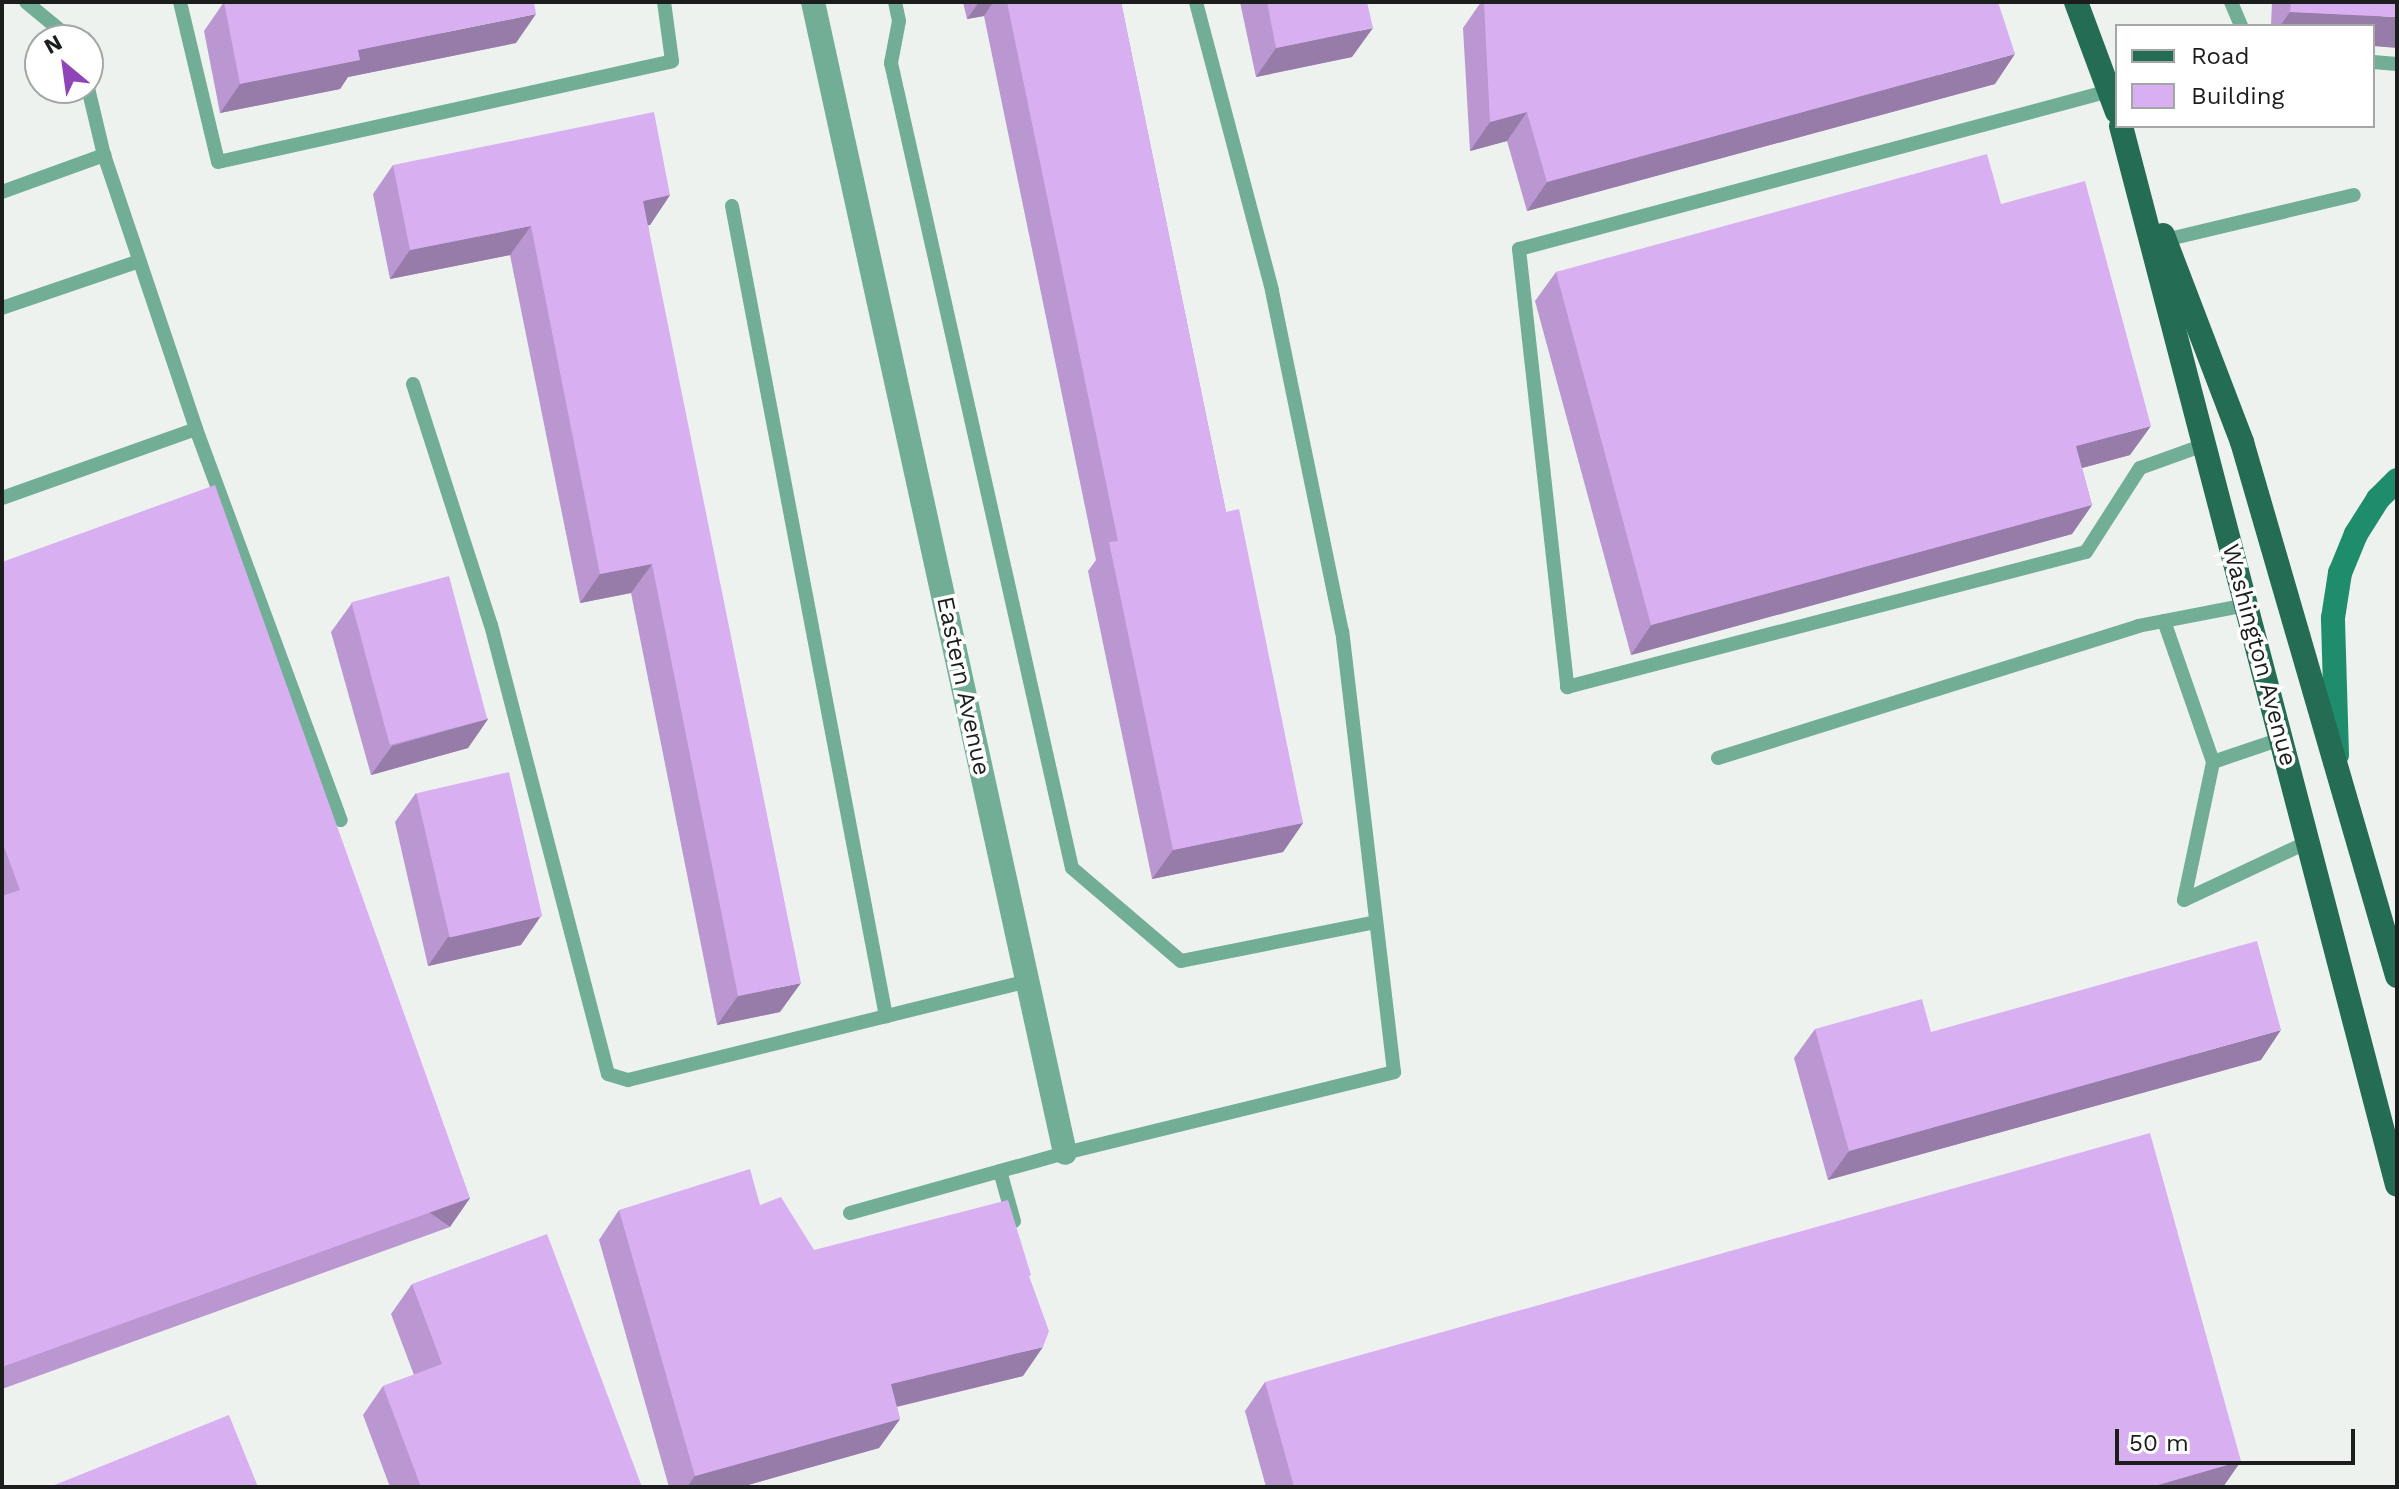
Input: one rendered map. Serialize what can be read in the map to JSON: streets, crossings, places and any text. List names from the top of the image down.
{
  "streets": {
    "main road": ["Washington Avenue"],
    "street": ["Eastern Avenue"]
  },
  "legend": ["Road", "Building"],
  "scale_bar": "50 m",
  "north": "top left"
}
